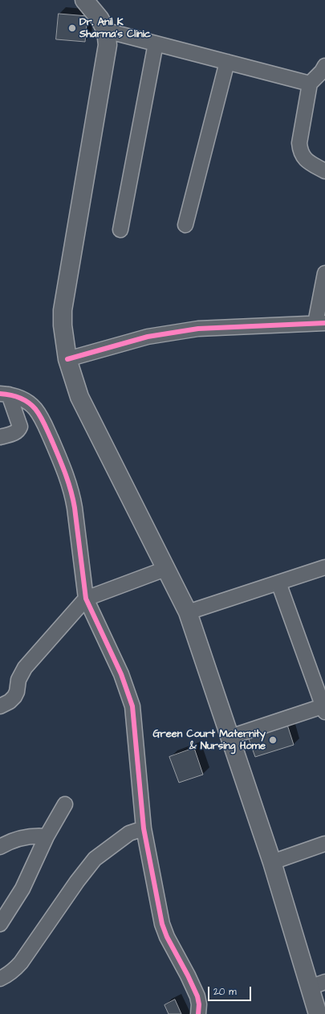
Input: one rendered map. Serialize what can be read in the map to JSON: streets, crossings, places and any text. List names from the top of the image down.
{
  "places": ["Dr. Anil K Sharma's Clinic", "Green Court Maternity & Nursing Home"],
  "scale_bar": "20 m"
}
